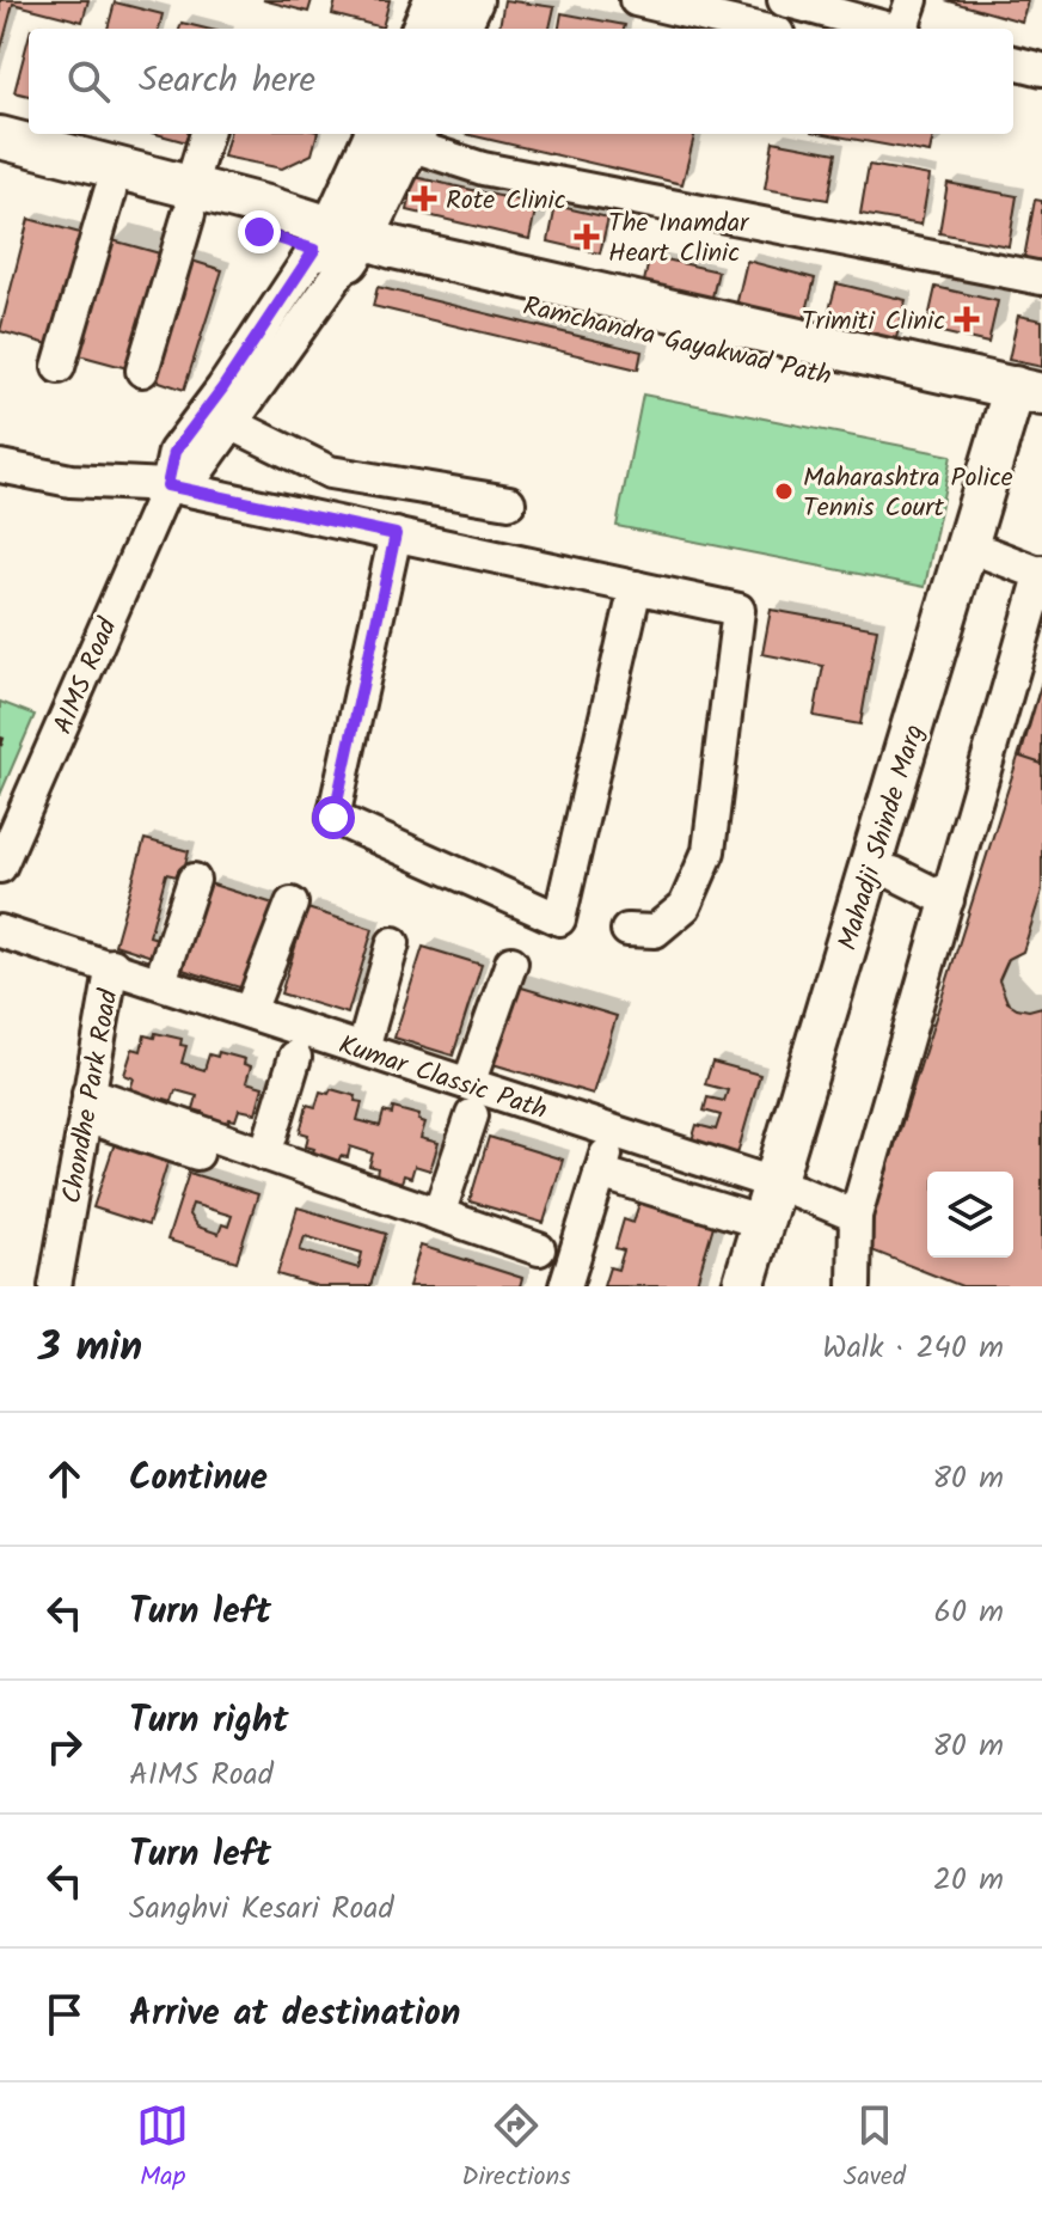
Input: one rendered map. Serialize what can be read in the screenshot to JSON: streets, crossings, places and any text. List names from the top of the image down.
{
  "streets": {
    "main road": ["Ramchandra Gayakwad Path", "Mahadji Shinde Marg"],
    "street": ["AIMS Road", "Kumar Classic Path", "Chondhe Park Road"]
  },
  "crossings": [
    ["Ramchandra Gayakwad Path", "AIMS Road"],
    ["Ramchandra Gayakwad Path", "Mahadji Shinde Marg"],
    ["Mahadji Shinde Marg", "Kumar Classic Path"],
    ["Kumar Classic Path", "Chondhe Park Road"]
  ],
  "places": {
    "health": ["Rote Clinic", "The Inamdar Heart Clinic", "Trimiti Clinic"],
    "other": ["Maharashtra Police Tennis Court"]
  },
  "page": {
    "search": "Search here",
    "heading": ["3 min", "Walk · 240 m"],
    "list": [
      ["Continue", "80 m"],
      ["Turn left", "60 m"],
      ["Turn right", "AIMS Road", "80 m"],
      ["Turn left", "Sanghvi Kesari Road", "20 m"],
      "Arrive at destination"
    ],
    "nav": ["Map", "Directions", "Saved"]
  }
}
